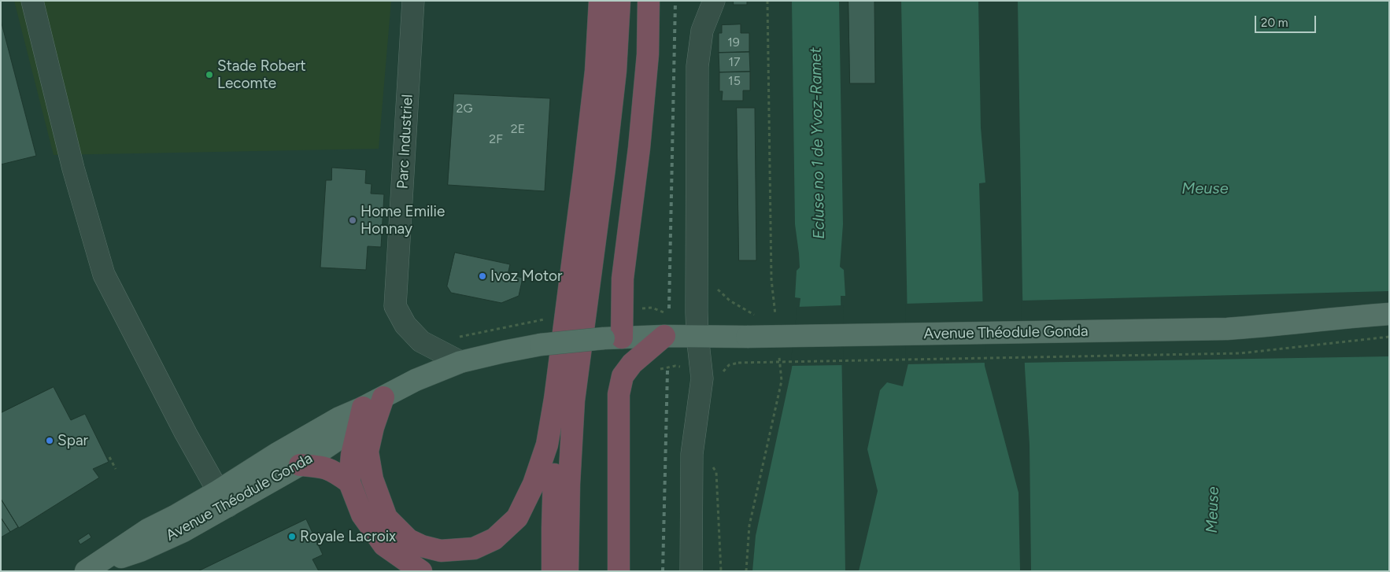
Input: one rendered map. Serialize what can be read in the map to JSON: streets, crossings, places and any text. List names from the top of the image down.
{
  "streets": {
    "main road": ["Avenue Théodule Gonda"],
    "street": ["Parc Industriel"]
  },
  "crossings": [
    ["Parc Industriel", "Avenue Théodule Gonda"]
  ],
  "water": ["Ecluse no 1 de Yvoz-Ramet", "Meuse"],
  "places": [
    "Stade Robert Lecomte",
    "Home Emilie Honnay",
    "Ivoz Motor",
    "Spar",
    "Royale Lacroix"
  ],
  "house_numbers": [
    "19",
    "17",
    "15",
    "2G",
    "2E",
    "2F"
  ],
  "scale_bar": "20 m"
}
